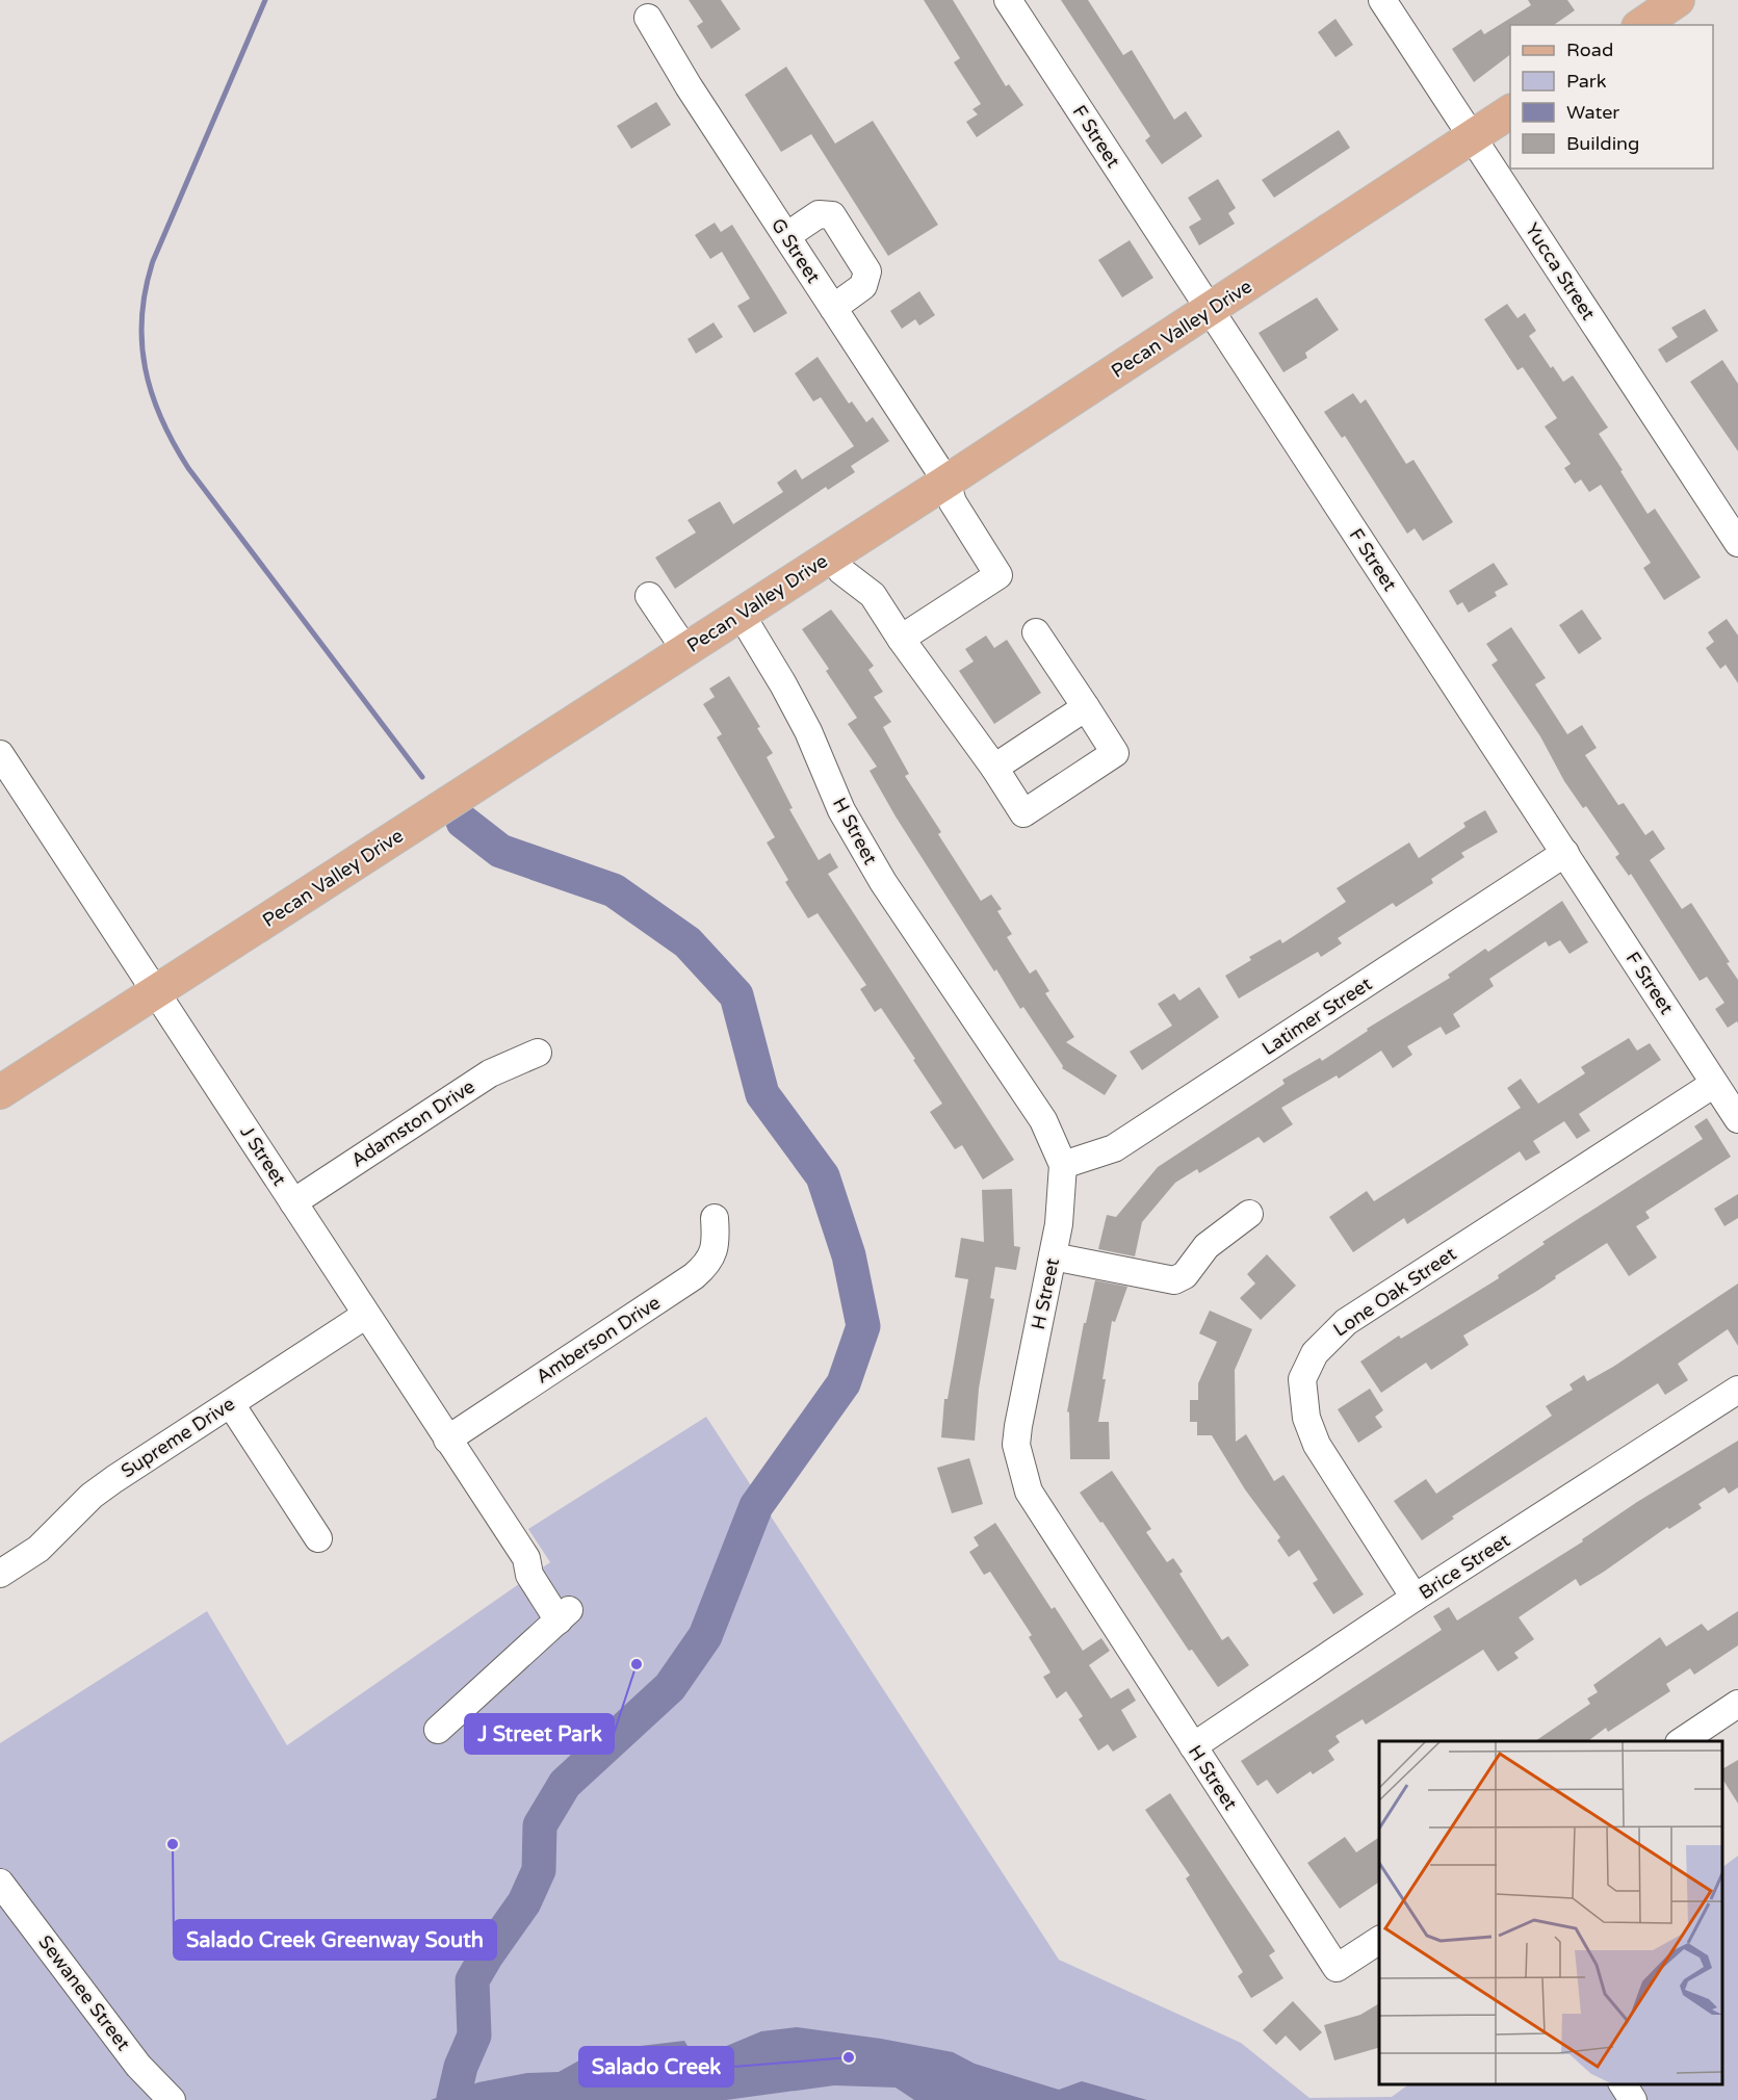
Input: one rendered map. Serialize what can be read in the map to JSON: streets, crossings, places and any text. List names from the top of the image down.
{
  "streets": {
    "main road": ["Pecan Valley Drive"],
    "street": [
      "F Street",
      "G Street",
      "Yucca Street",
      "H Street",
      "Latimer Street",
      "Adamston Drive",
      "J Street",
      "Lone Oak Street",
      "Amberson Drive",
      "Supreme Drive",
      "Brice Street",
      "Sewanee Street"
    ]
  },
  "crossings": [
    ["F Street", "Pecan Valley Drive"],
    ["F Street", "Latimer Street"],
    ["F Street", "Lone Oak Street"],
    ["G Street", "Pecan Valley Drive"],
    ["Yucca Street", "Pecan Valley Drive"],
    ["Pecan Valley Drive", "H Street"],
    ["Pecan Valley Drive", "J Street"],
    ["H Street", "Latimer Street"],
    ["H Street", "Brice Street"],
    ["Adamston Drive", "J Street"],
    ["J Street", "Amberson Drive"],
    ["J Street", "Supreme Drive"],
    ["Lone Oak Street", "Brice Street"]
  ],
  "places": ["J Street Park", "Salado Creek Greenway South", "Salado Creek"],
  "legend": [
    "Road",
    "Park",
    "Water",
    "Building"
  ]
}
